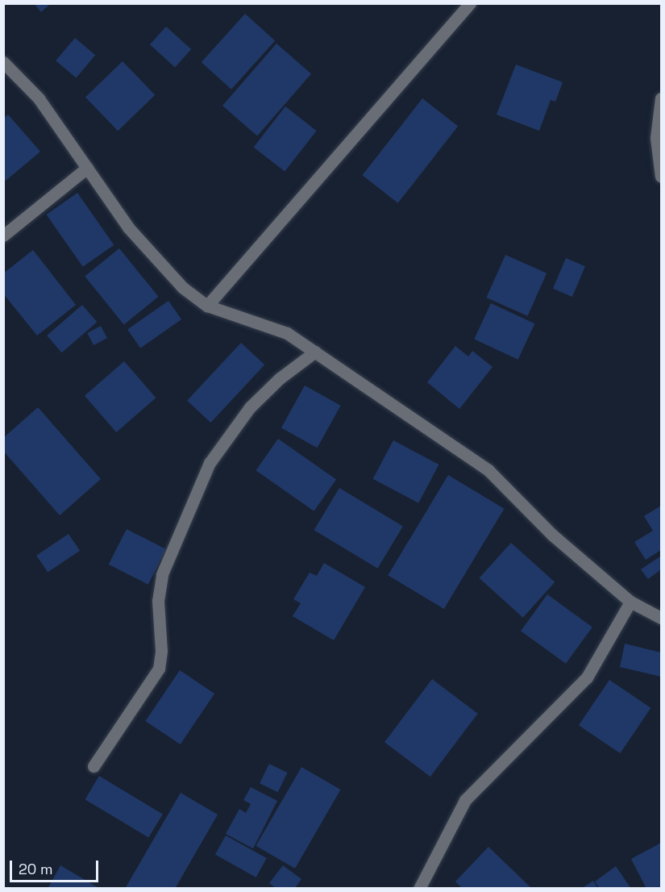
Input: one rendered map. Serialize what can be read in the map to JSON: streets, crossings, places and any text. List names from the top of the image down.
{
  "scale_bar": "20 m"
}
